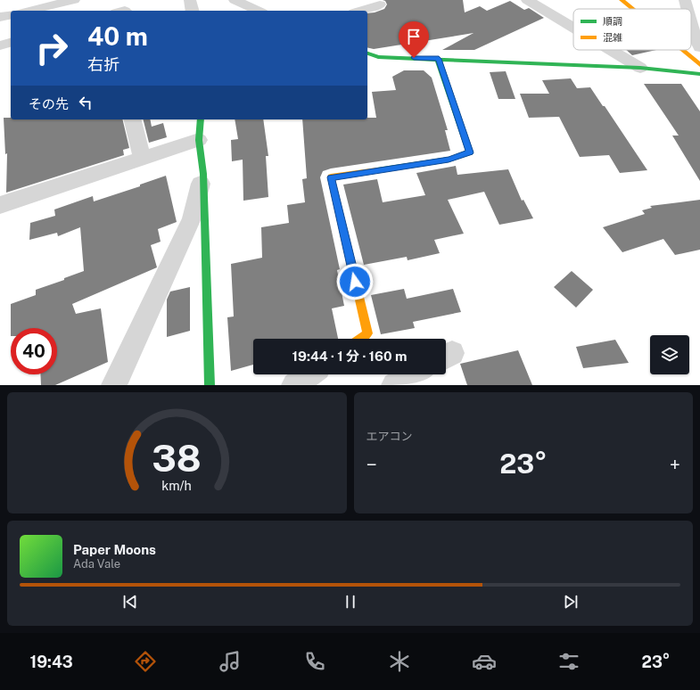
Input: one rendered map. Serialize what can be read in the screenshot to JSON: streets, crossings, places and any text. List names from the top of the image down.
{
  "legend": ["順調", "混雑"],
  "page": {
    "turn": ["40 m", "右折"],
    "then": "その先",
    "limit": "40",
    "trip": "19:44 · 1 分 · 160 m",
    "tile": "エアコン",
    "heat": ["−", "23°", "+"],
    "song": ["Paper Moons", "Ada Vale"],
    "tabs": ["19:43", "23°"],
    "gauge": ["38", "km/h"]
  }
}
